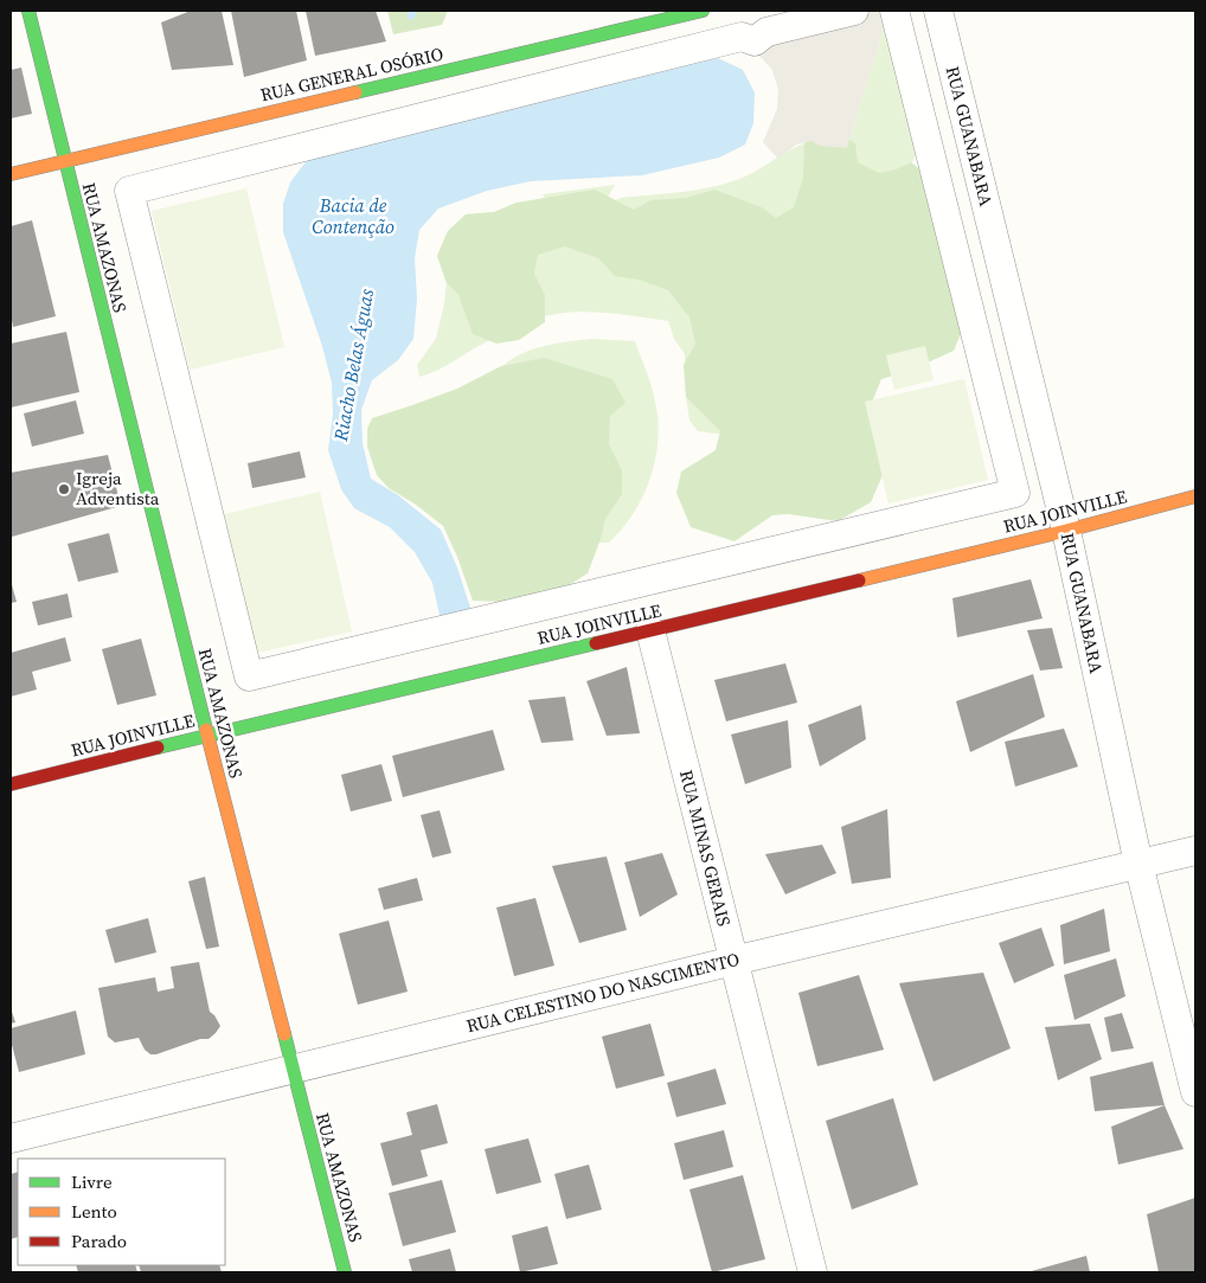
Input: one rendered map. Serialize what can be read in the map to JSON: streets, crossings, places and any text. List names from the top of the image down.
{
  "streets": {
    "street": [
      "RUA GENERAL OSÓRIO",
      "RUA GUANABARA",
      "RUA AMAZONAS",
      "RUA JOINVILLE",
      "RUA MINAS GERAIS",
      "RUA CELESTINO DO NASCIMENTO"
    ]
  },
  "crossings": [
    ["RUA GENERAL OSÓRIO", "RUA AMAZONAS"],
    ["RUA GUANABARA", "RUA JOINVILLE"],
    ["RUA GUANABARA", "RUA CELESTINO DO NASCIMENTO"],
    ["RUA AMAZONAS", "RUA JOINVILLE"],
    ["RUA AMAZONAS", "RUA CELESTINO DO NASCIMENTO"],
    ["RUA JOINVILLE", "RUA MINAS GERAIS"],
    ["RUA MINAS GERAIS", "RUA CELESTINO DO NASCIMENTO"]
  ],
  "water": ["Bacia de Contenção", "Riacho Belas Águas"],
  "places": ["Igreja Adventista"],
  "legend": ["Livre", "Lento", "Parado"]
}
